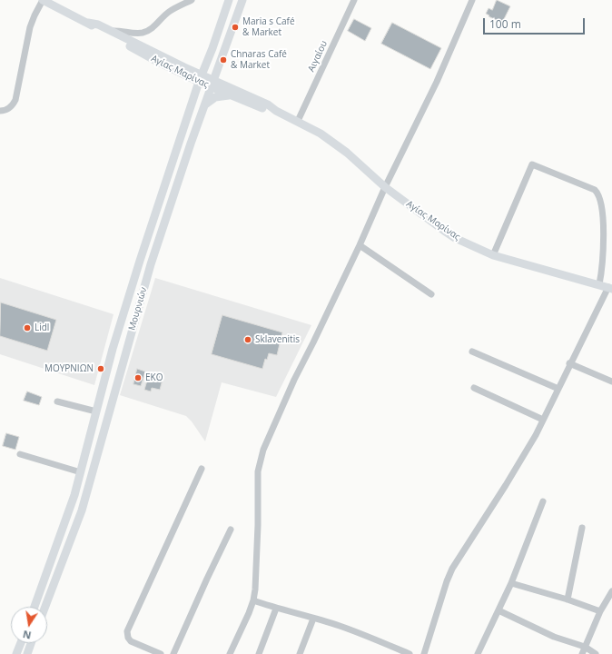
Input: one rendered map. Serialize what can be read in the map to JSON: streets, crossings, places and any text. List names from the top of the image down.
{
  "streets": {
    "main road": ["Αγίας Μαρίνας", "Μουρνιών"],
    "street": ["Αιγαίου"]
  },
  "crossings": [
    ["Αιγαίου", "Αγίας Μαρίνας"],
    ["Αγίας Μαρίνας", "Μουρνιών"]
  ],
  "places": [
    "Maria s Café & Market",
    "Chnaras Café & Market",
    "Lidl",
    "Sklavenitis",
    "ΜΟΥΡΝΙΩΝ",
    "EKO"
  ],
  "scale_bar": "100 m",
  "north": "bottom"
}
